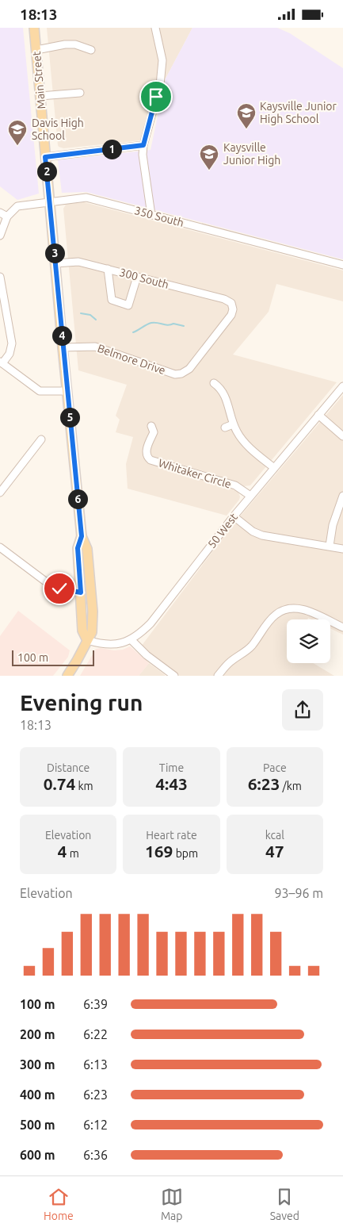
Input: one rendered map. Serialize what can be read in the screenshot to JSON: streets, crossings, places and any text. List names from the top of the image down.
{
  "streets": {
    "main road": ["Main Street"],
    "street": [
      "350 South",
      "300 South",
      "Belmore Drive",
      "Whitaker Circle",
      "50 West"
    ]
  },
  "crossings": [
    ["Main Street", "350 South"],
    ["Main Street", "300 South"],
    ["Main Street", "Belmore Drive"],
    ["Main Street", "50 West"],
    ["300 South", "Belmore Drive"],
    ["Whitaker Circle", "50 West"]
  ],
  "places": {
    "school or university": ["Kaysville Junior High School", "Davis High School", "Kaysville Junior High"]
  },
  "scale_bar": "100 m",
  "page": {
    "status": "18:13",
    "pins": [
      "1",
      "2",
      "3",
      "4",
      "5",
      "6"
    ],
    "scale": "100 m",
    "heading": ["Evening run", "18:13"],
    "stats": [
      ["Distance", "0.74 km"],
      ["Time", "4:43"],
      ["Pace", "6:23 /km"],
      ["Elevation", "4 m"],
      ["Heart rate", "169 bpm"],
      ["kcal", "47"]
    ],
    "chart": ["Elevation", "93–96 m"],
    "list": [
      {
        "name": "100 m",
        "note": "6:39"
      },
      {
        "name": "200 m",
        "note": "6:22"
      },
      {
        "name": "300 m",
        "note": "6:13"
      },
      {
        "name": "400 m",
        "note": "6:23"
      },
      {
        "name": "500 m",
        "note": "6:12"
      },
      {
        "name": "600 m",
        "note": "6:36"
      }
    ],
    "tabs": ["Home", "Map", "Saved"]
  }
}
